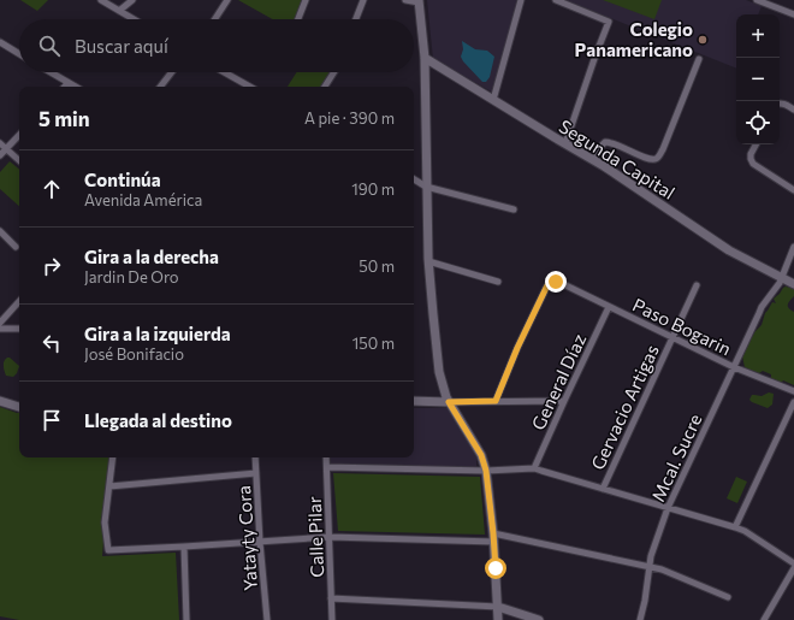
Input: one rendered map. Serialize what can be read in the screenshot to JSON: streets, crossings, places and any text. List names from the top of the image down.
{
  "streets": {
    "main road": ["Segunda Capital"],
    "street": [
      "Paso Bogarin",
      "General Díaz",
      "Gervacio Artigas",
      "Mcal. Sucre",
      "Calle Pilar",
      "Yatayty Cora"
    ]
  },
  "crossings": [
    ["Segunda Capital", "Mcal. Sucre"],
    ["Paso Bogarin", "General Díaz"],
    ["Paso Bogarin", "Gervacio Artigas"],
    ["Paso Bogarin", "Mcal. Sucre"]
  ],
  "places": ["Colegio Panamericano"],
  "page": {
    "map_buttons": ["+", "−"],
    "search": "Buscar aquí",
    "heading": ["5 min", "A pie · 390 m"],
    "list": [
      ["Continúa", "Avenida América", "190 m"],
      ["Gira a la derecha", "Jardin De Oro", "50 m"],
      ["Gira a la izquierda", "José Bonifacio", "150 m"],
      "Llegada al destino"
    ]
  }
}
